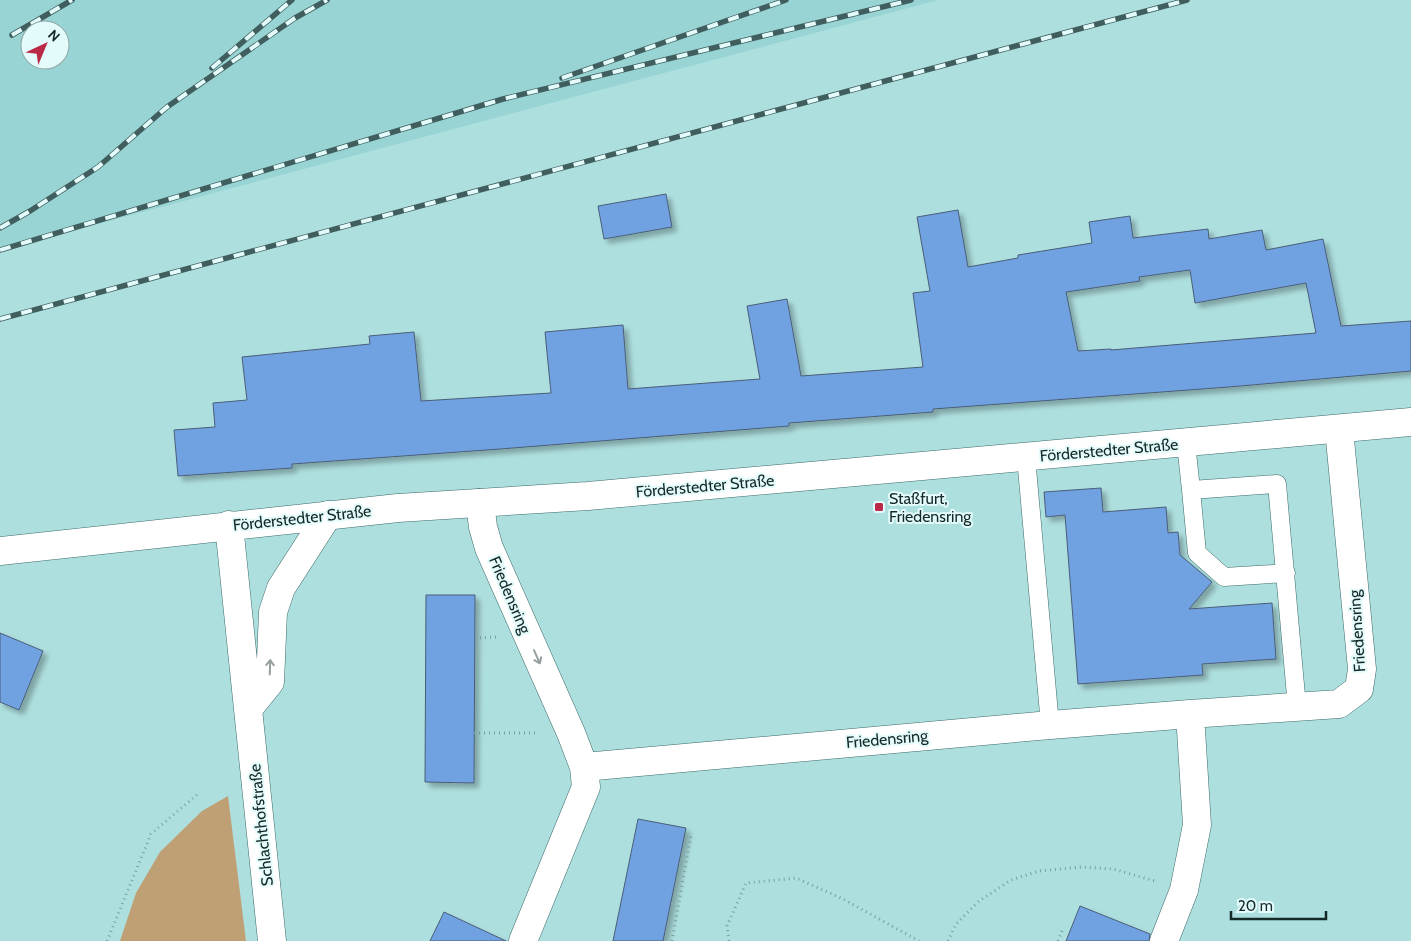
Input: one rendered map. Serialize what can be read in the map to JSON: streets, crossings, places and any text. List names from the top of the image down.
{
  "streets": {
    "street": ["Förderstedter Straße", "Friedensring", "Schlachthofstraße"]
  },
  "crossings": [
    ["Förderstedter Straße", "Friedensring"],
    ["Förderstedter Straße", "Schlachthofstraße"]
  ],
  "places": {
    "transit": ["Staßfurt, Friedensring"]
  },
  "scale_bar": "20 m",
  "north": "top right"
}
